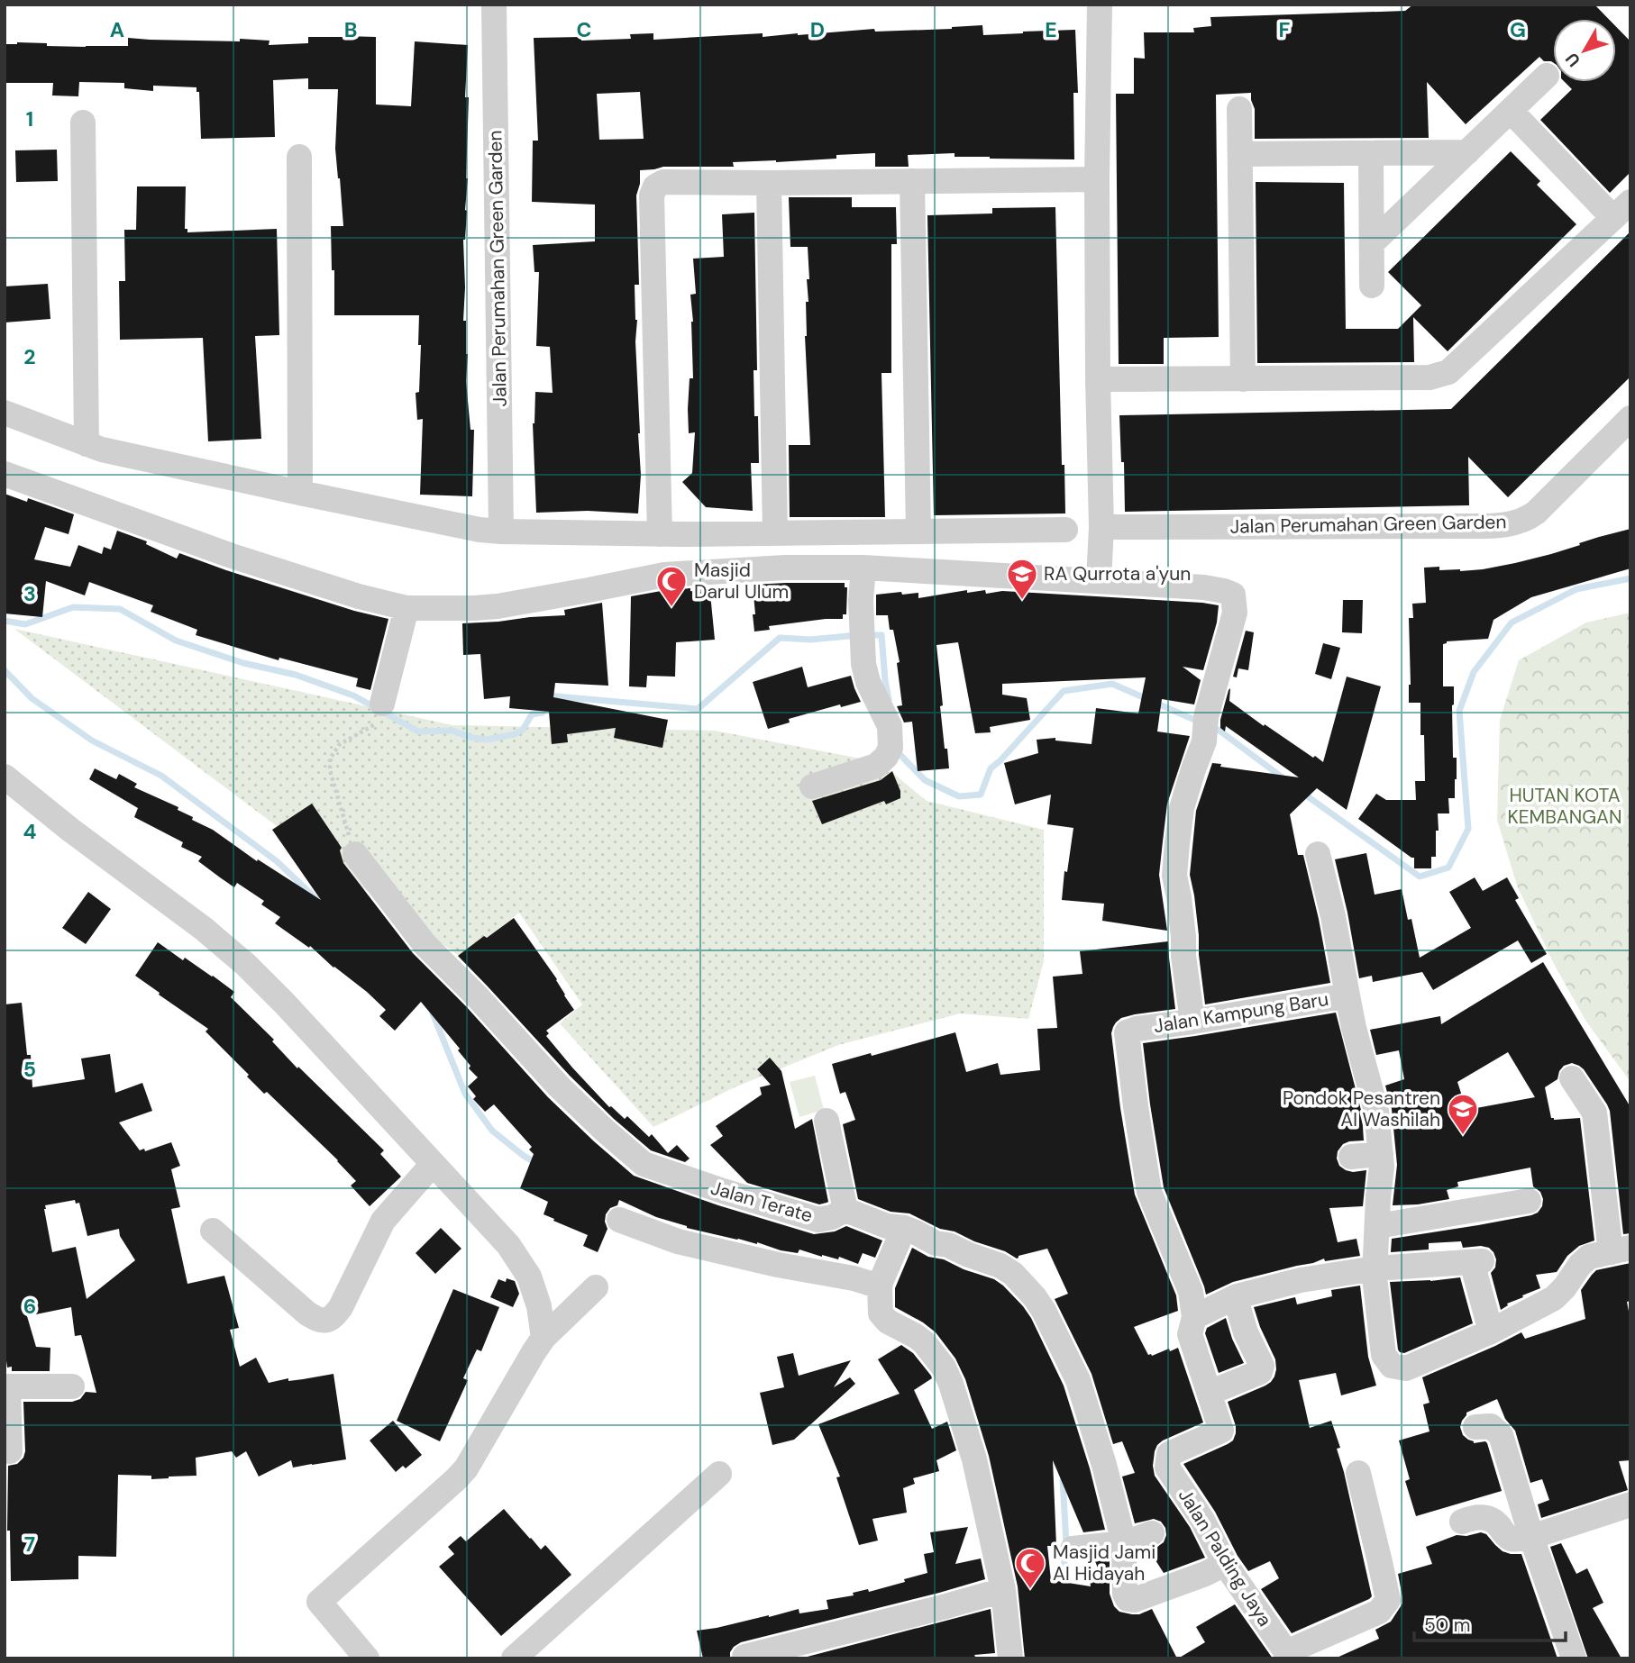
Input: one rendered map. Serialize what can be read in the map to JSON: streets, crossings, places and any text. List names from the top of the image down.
{
  "streets": {
    "street": [
      "Jalan Perumahan Green Garden",
      "Jalan Kampung Baru",
      "Jalan Terate",
      "Jalan Palding Jaya"
    ]
  },
  "parks": ["HUTAN KOTA KEMBANGAN"],
  "places": {
    "school or university": ["RA Qurrota a'yun", "Pondok Pesantren Al Washilah"],
    "mosque": ["Masjid Darul Ulum", "Masjid Jami Al Hidayah"]
  },
  "scale_bar": "50 m",
  "north": "bottom left",
  "grid": {
    "columns": [
      "A",
      "B",
      "C",
      "D",
      "E",
      "F",
      "G"
    ],
    "rows": [
      "1",
      "2",
      "3",
      "4",
      "5",
      "6",
      "7"
    ]
  }
}
